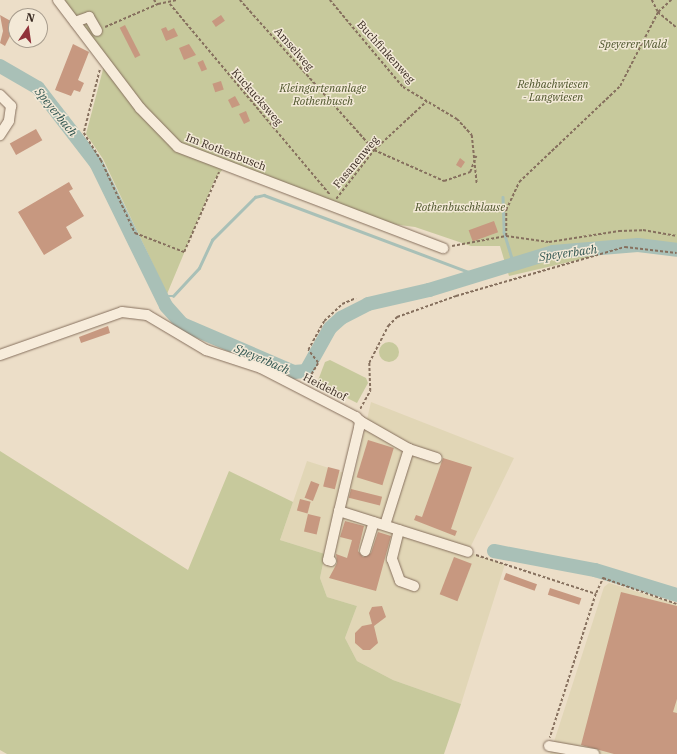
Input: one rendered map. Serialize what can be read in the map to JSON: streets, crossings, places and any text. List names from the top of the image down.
{
  "streets": {
    "street": ["Im Rothenbusch", "Heidehof"],
    "path": [
      "Amselweg",
      "Buchfinkenweg",
      "Kuckucksweg",
      "Fasanenweg"
    ]
  },
  "crossings": [
    ["Amselweg", "Buchfinkenweg"],
    ["Amselweg", "Fasanenweg"],
    ["Buchfinkenweg", "Fasanenweg"],
    ["Kuckucksweg", "Fasanenweg"]
  ],
  "water": ["Speyerbach"],
  "parks": [
    "Speyerer Wald",
    "Rehbachwiesen - Langwiesen",
    "Kleingartenanlage Rothenbusch",
    "Rothenbuschklause"
  ],
  "north": "top"
}
